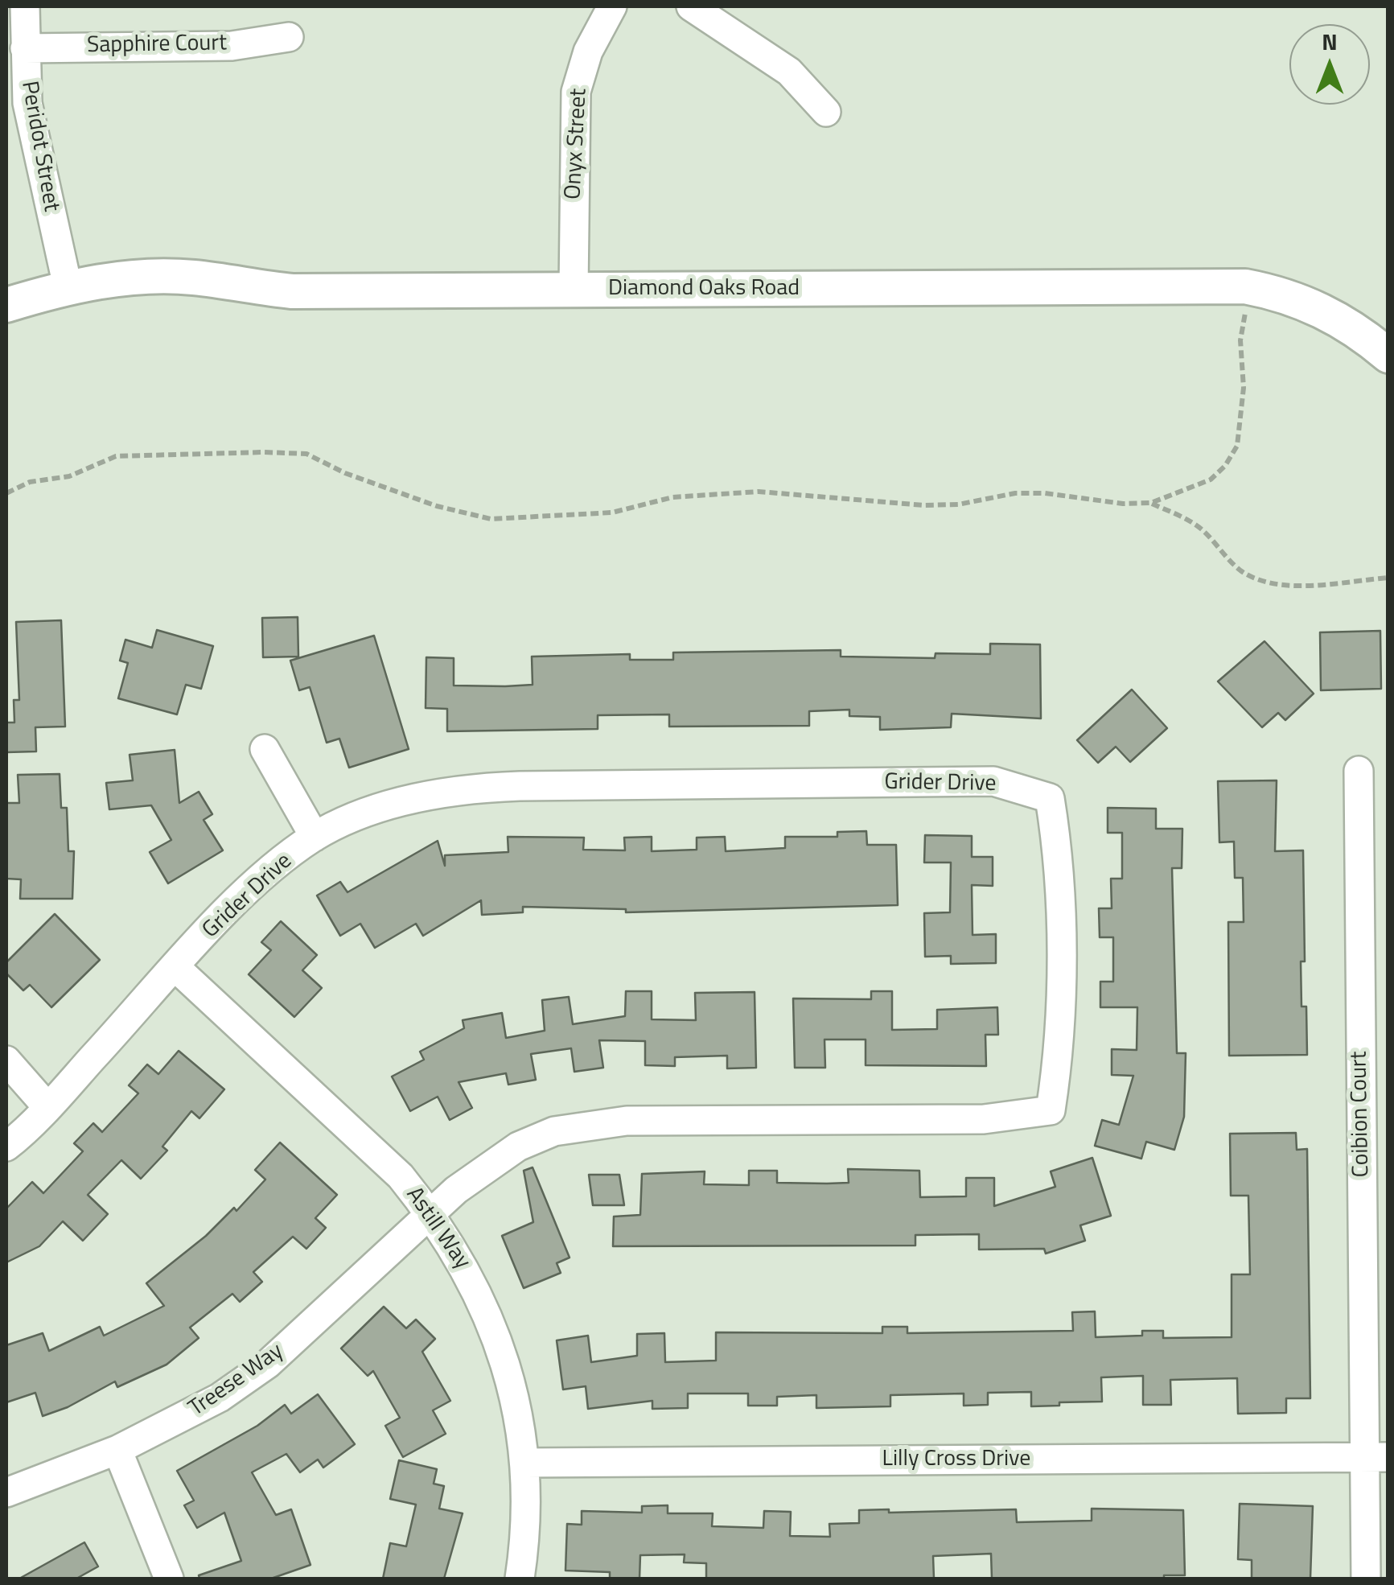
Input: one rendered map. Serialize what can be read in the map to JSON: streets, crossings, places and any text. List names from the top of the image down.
{
  "streets": {
    "street": [
      "Sapphire Court",
      "Onyx Street",
      "Peridot Street",
      "Diamond Oaks Road",
      "Grider Drive",
      "Coibion Court",
      "Astill Way",
      "Treese Way",
      "Lilly Cross Drive"
    ]
  },
  "crossings": [
    ["Sapphire Court", "Peridot Street"],
    ["Onyx Street", "Diamond Oaks Road"],
    ["Peridot Street", "Diamond Oaks Road"],
    ["Grider Drive", "Astill Way"],
    ["Grider Drive", "Treese Way"],
    ["Coibion Court", "Lilly Cross Drive"],
    ["Astill Way", "Treese Way"],
    ["Astill Way", "Lilly Cross Drive"]
  ],
  "north": "top"
}
